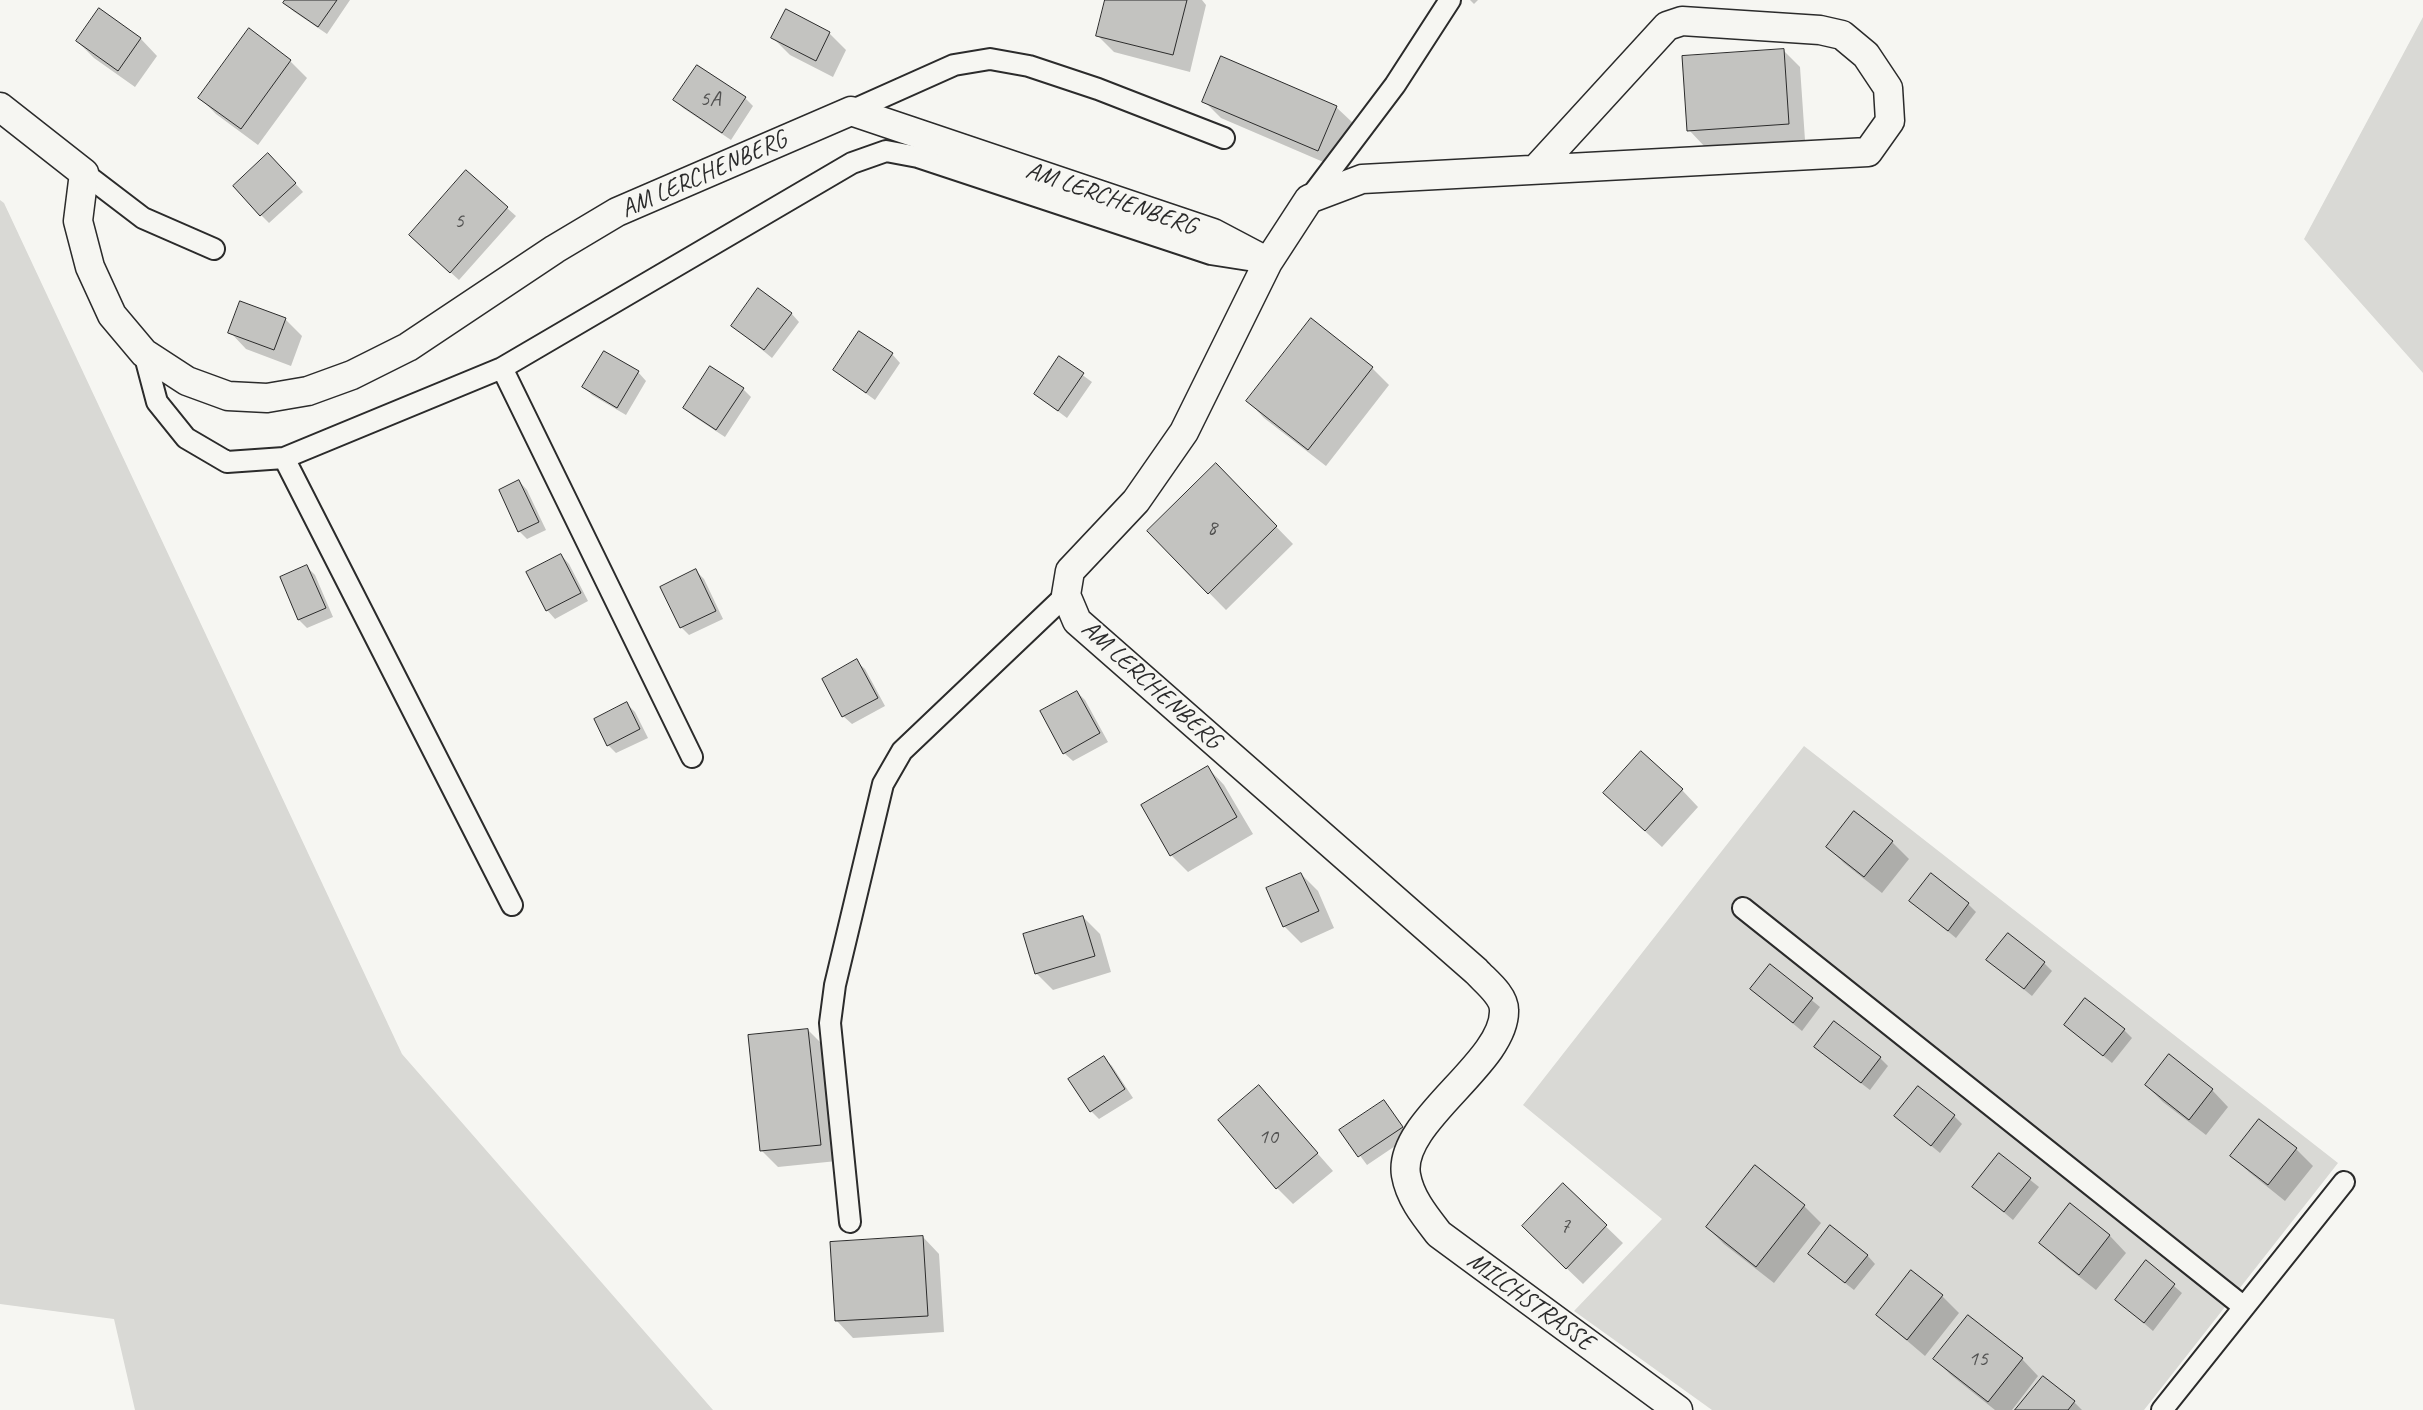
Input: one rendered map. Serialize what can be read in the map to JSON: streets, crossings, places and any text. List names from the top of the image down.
{
  "streets": {
    "street": ["AM LERCHENBERG", "MILCHSTRASSE"]
  },
  "crossings": [
    ["AM LERCHENBERG", "MILCHSTRASSE"]
  ],
  "house_numbers": [
    "5A",
    "5",
    "8",
    "10",
    "7",
    "15"
  ]
}
